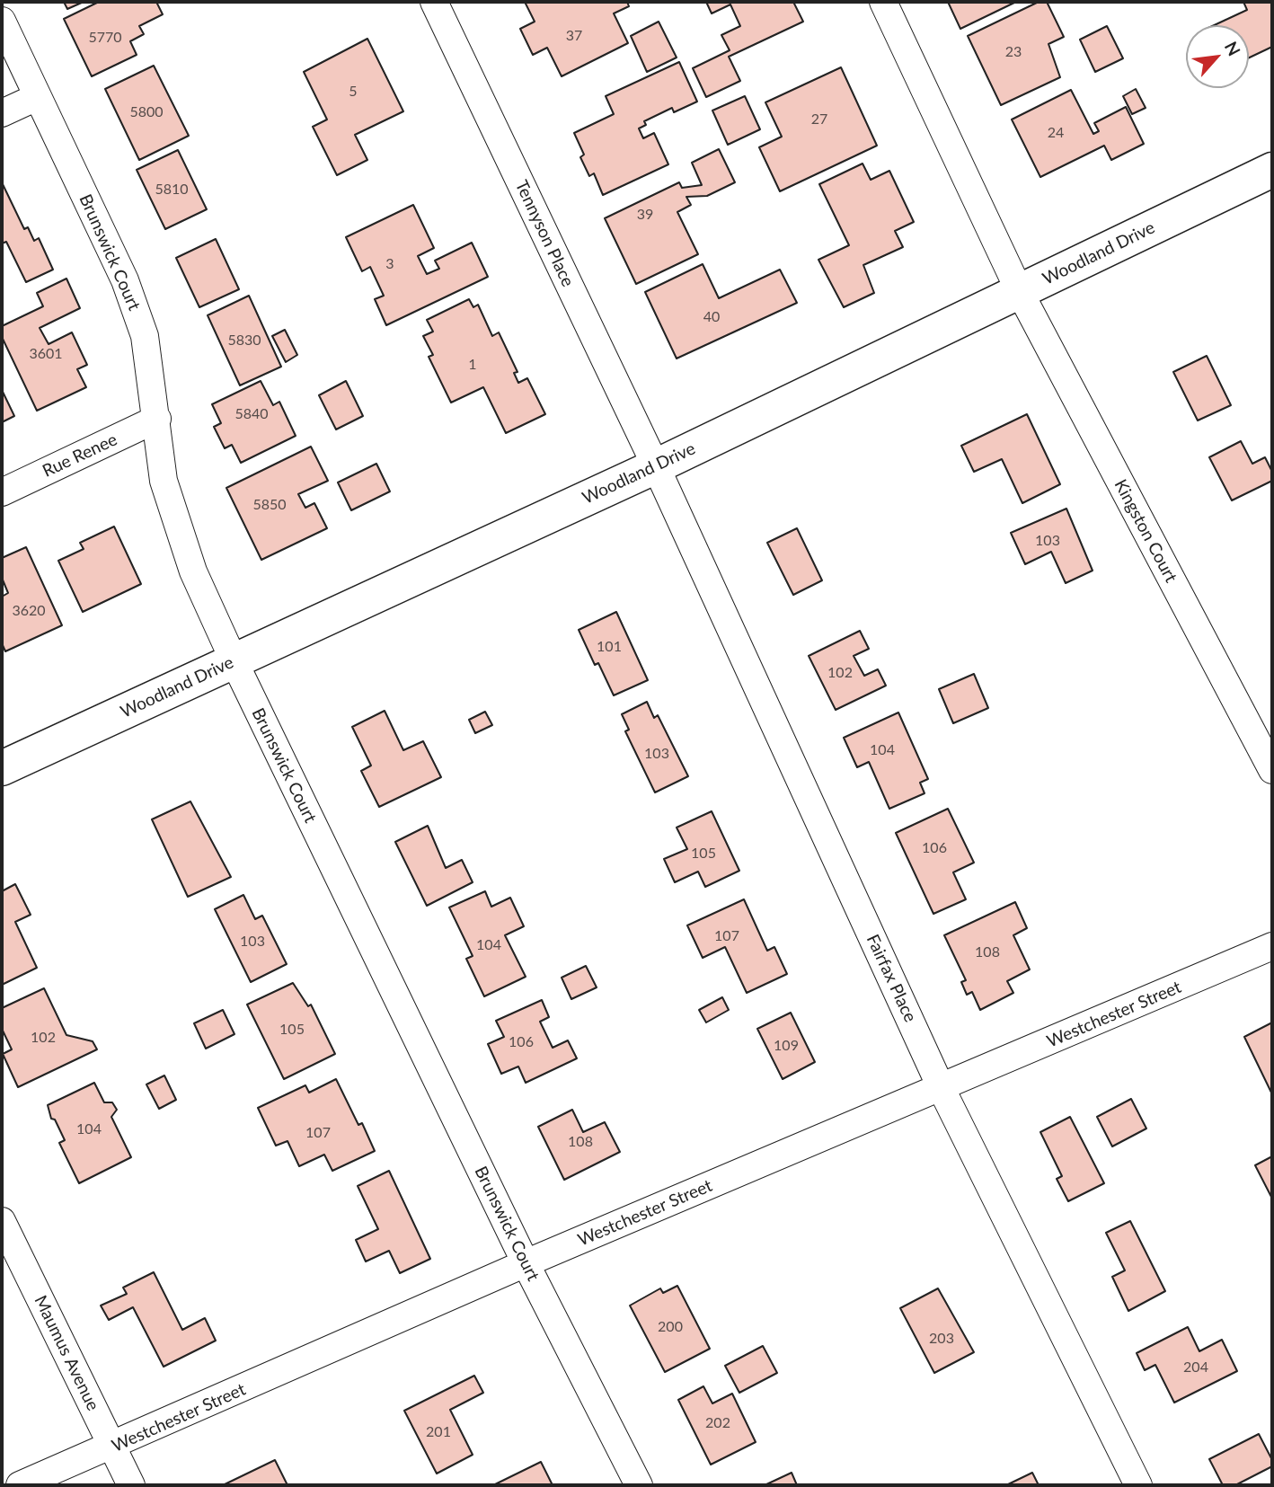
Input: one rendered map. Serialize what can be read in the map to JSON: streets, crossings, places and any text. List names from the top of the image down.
{
  "streets": {
    "main road": ["Woodland Drive"],
    "street": [
      "Tennyson Place",
      "Brunswick Court",
      "Rue Renee",
      "Kingston Court",
      "Fairfax Place",
      "Westchester Street",
      "Maumus Avenue"
    ]
  },
  "crossings": [
    ["Tennyson Place", "Woodland Drive"],
    ["Tennyson Place", "Fairfax Place"],
    ["Brunswick Court", "Woodland Drive"],
    ["Brunswick Court", "Rue Renee"],
    ["Brunswick Court", "Westchester Street"],
    ["Woodland Drive", "Kingston Court"],
    ["Woodland Drive", "Fairfax Place"],
    ["Fairfax Place", "Westchester Street"],
    ["Westchester Street", "Maumus Avenue"]
  ],
  "house_numbers": [
    "37",
    "5770",
    "23",
    "5",
    "5800",
    "27",
    "24",
    "5810",
    "39",
    "3",
    "40",
    "5830",
    "3601",
    "1",
    "5840",
    "5850",
    "103",
    "3620",
    "101",
    "102",
    "104",
    "103",
    "106",
    "105",
    "107",
    "103",
    "104",
    "108",
    "105",
    "102",
    "106",
    "109",
    "104",
    "107",
    "108",
    "200",
    "203",
    "204",
    "202",
    "201"
  ],
  "north": "top right"
}
